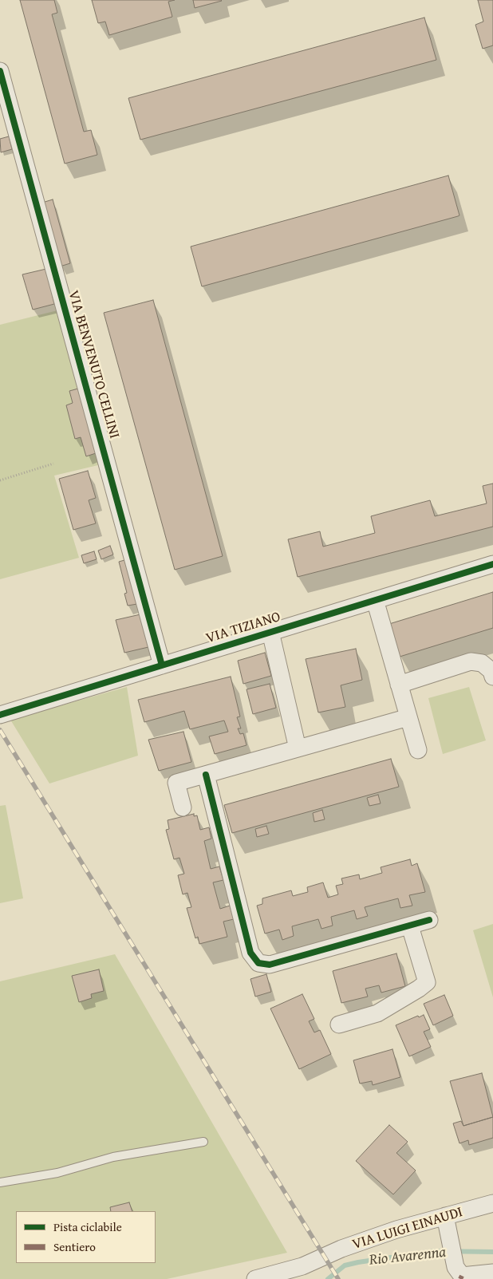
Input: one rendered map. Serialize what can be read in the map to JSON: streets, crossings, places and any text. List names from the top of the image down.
{
  "streets": {
    "street": ["VIA BENVENUTO CELLINI", "VIA TIZIANO", "VIA LUIGI EINAUDI"]
  },
  "crossings": [
    ["VIA BENVENUTO CELLINI", "VIA TIZIANO"]
  ],
  "water": ["Rio Avarenna"],
  "legend": ["Pista ciclabile", "Sentiero"]
}
